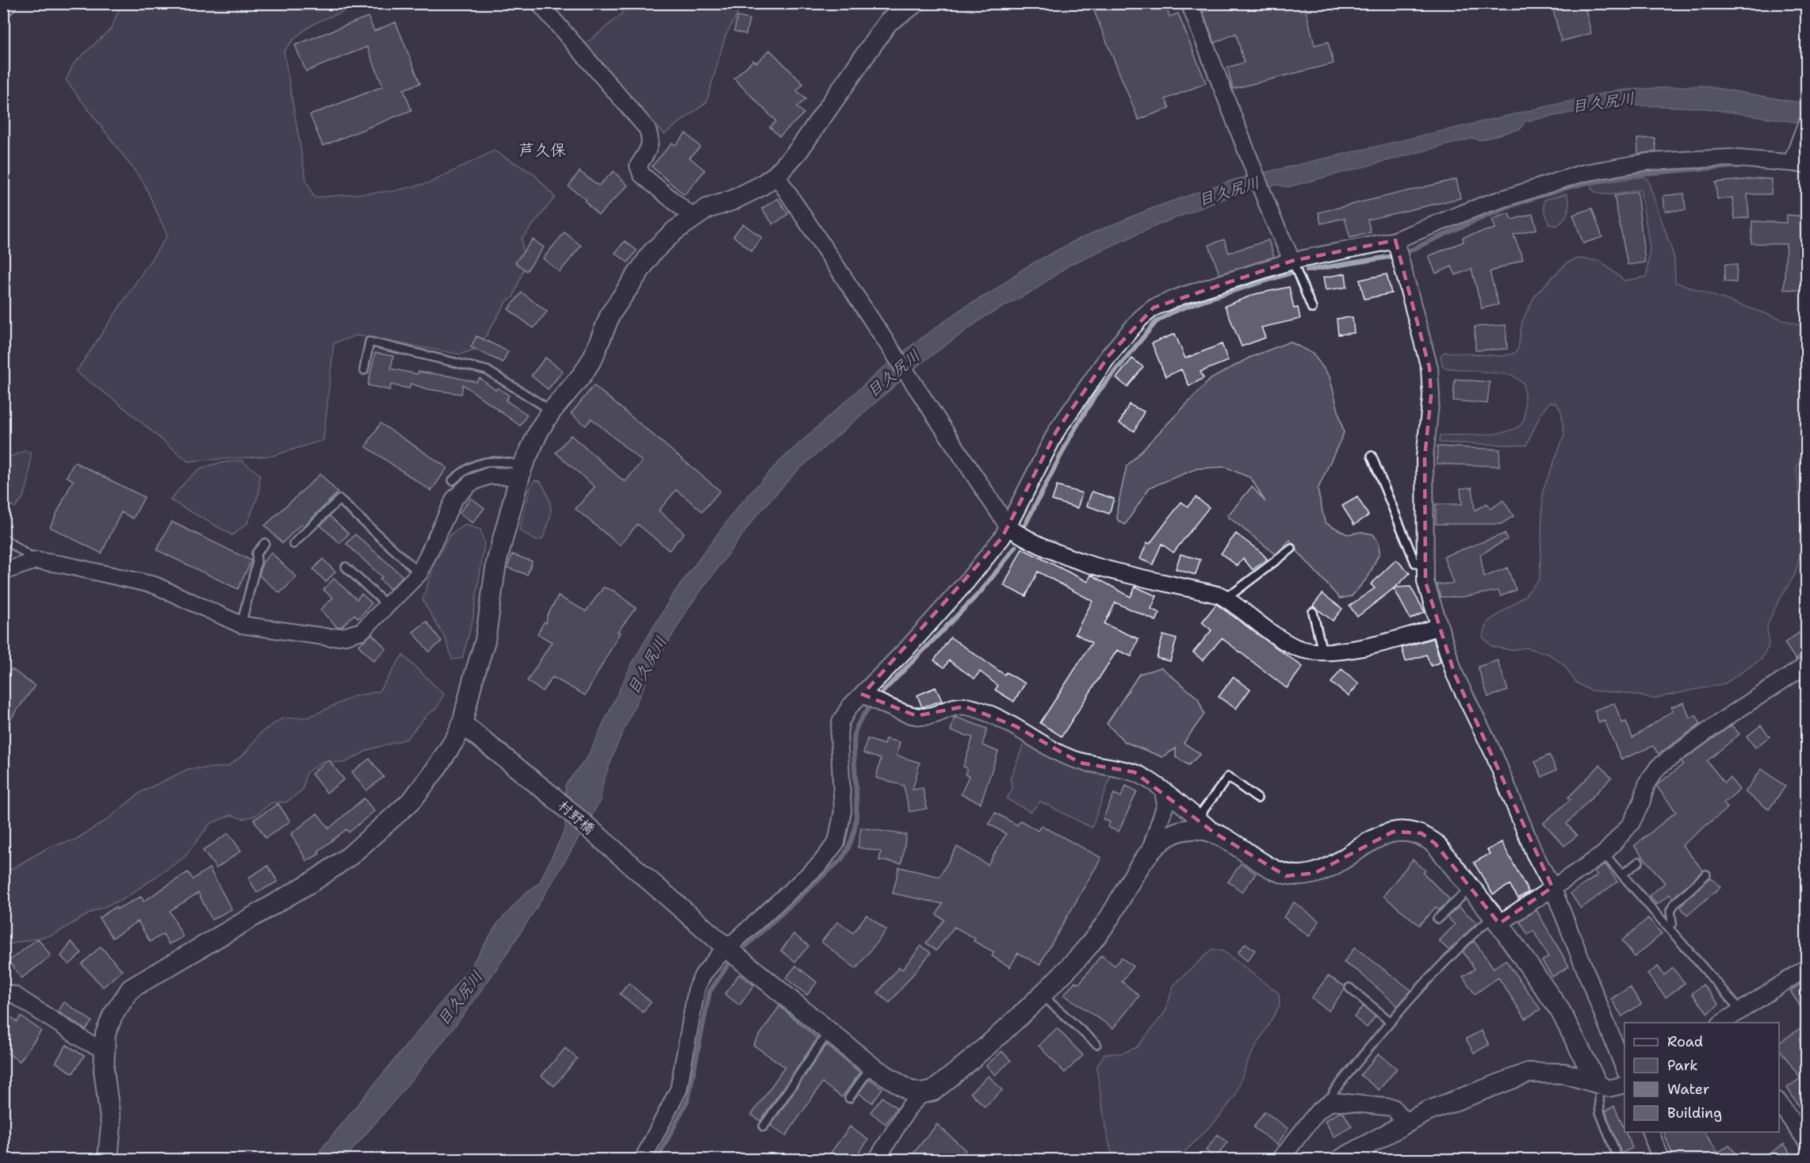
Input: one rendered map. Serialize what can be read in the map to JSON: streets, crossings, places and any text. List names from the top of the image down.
{
  "streets": {
    "street": ["村野橋"]
  },
  "districts": ["芦久保"],
  "water": ["目久尻川"],
  "legend": [
    "Road",
    "Park",
    "Water",
    "Building"
  ]
}
